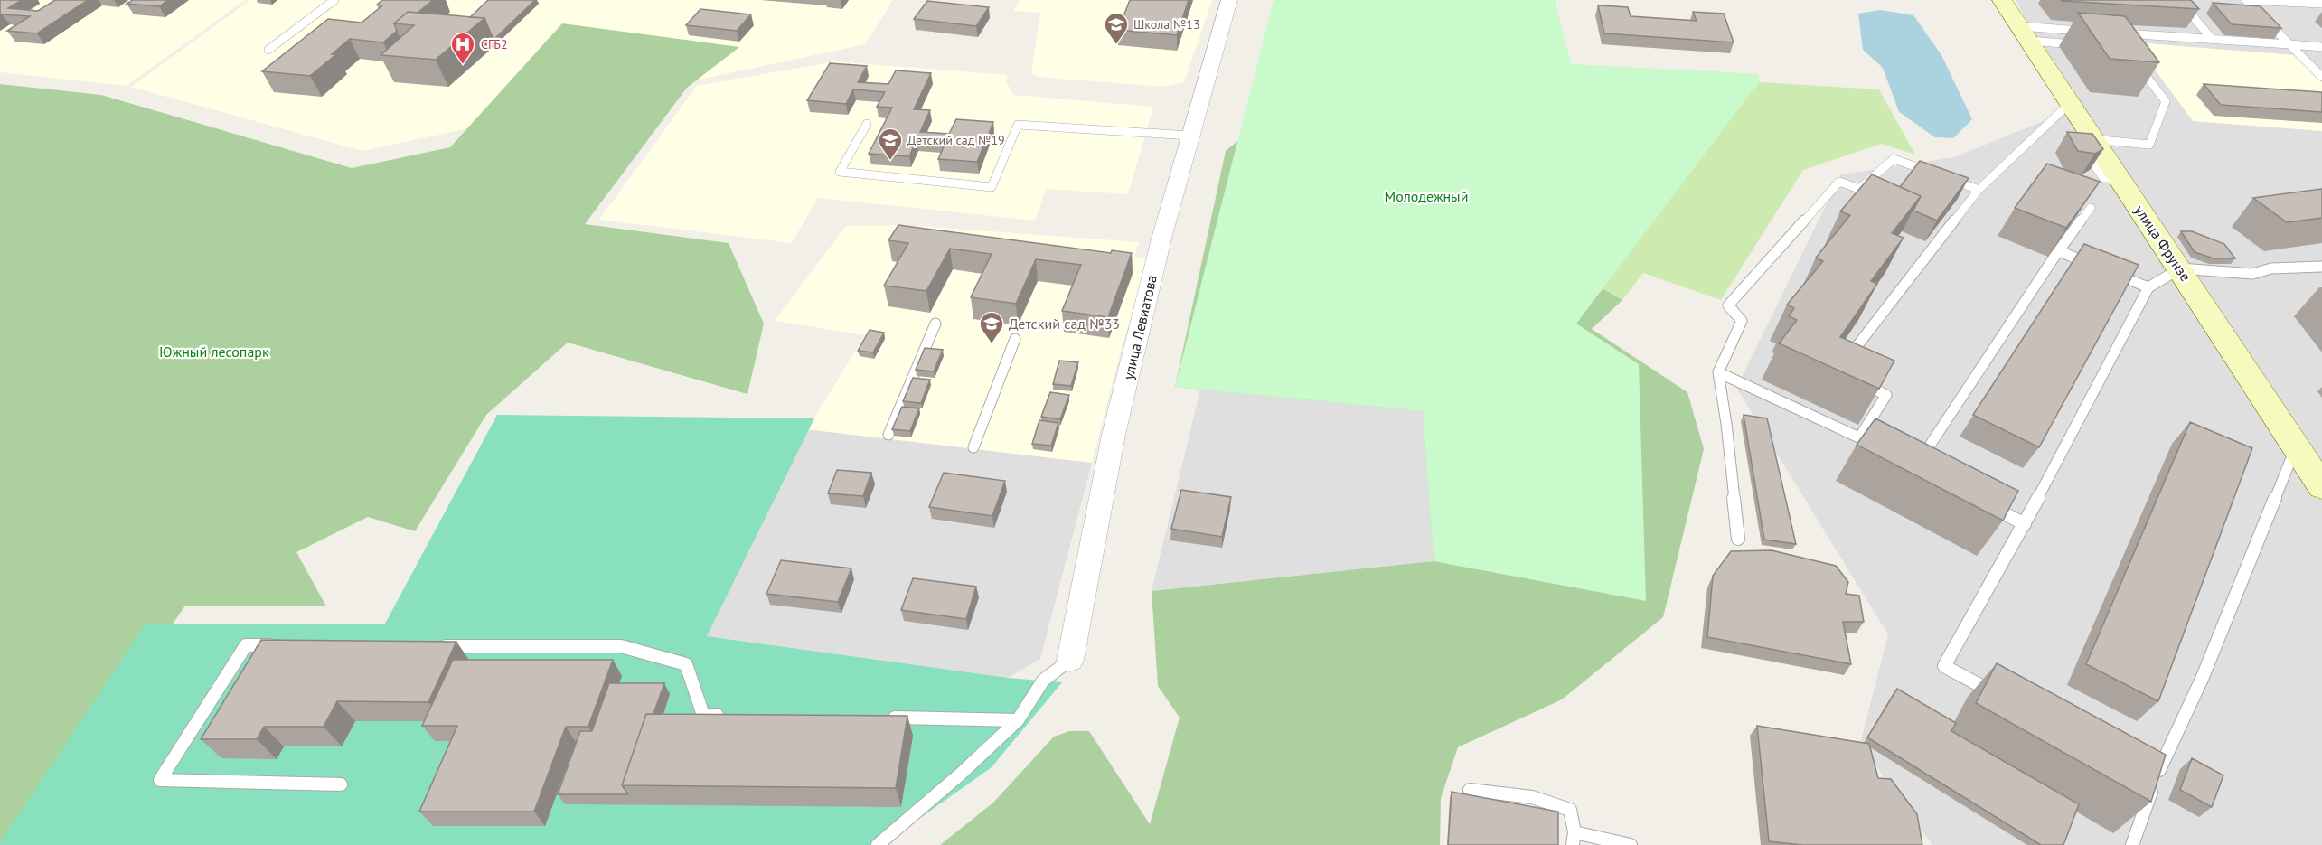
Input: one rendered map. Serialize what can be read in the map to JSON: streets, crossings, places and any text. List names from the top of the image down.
{
  "streets": {
    "street": ["улица Фрунзе", "улица Левиатова"]
  },
  "parks": ["Молодежный", "Южный лесопарк"],
  "places": {
    "school or university": ["Школа №13", "Детский сад №19", "Детский сад №33"],
    "hospital": ["СГБ2"]
  }
}
